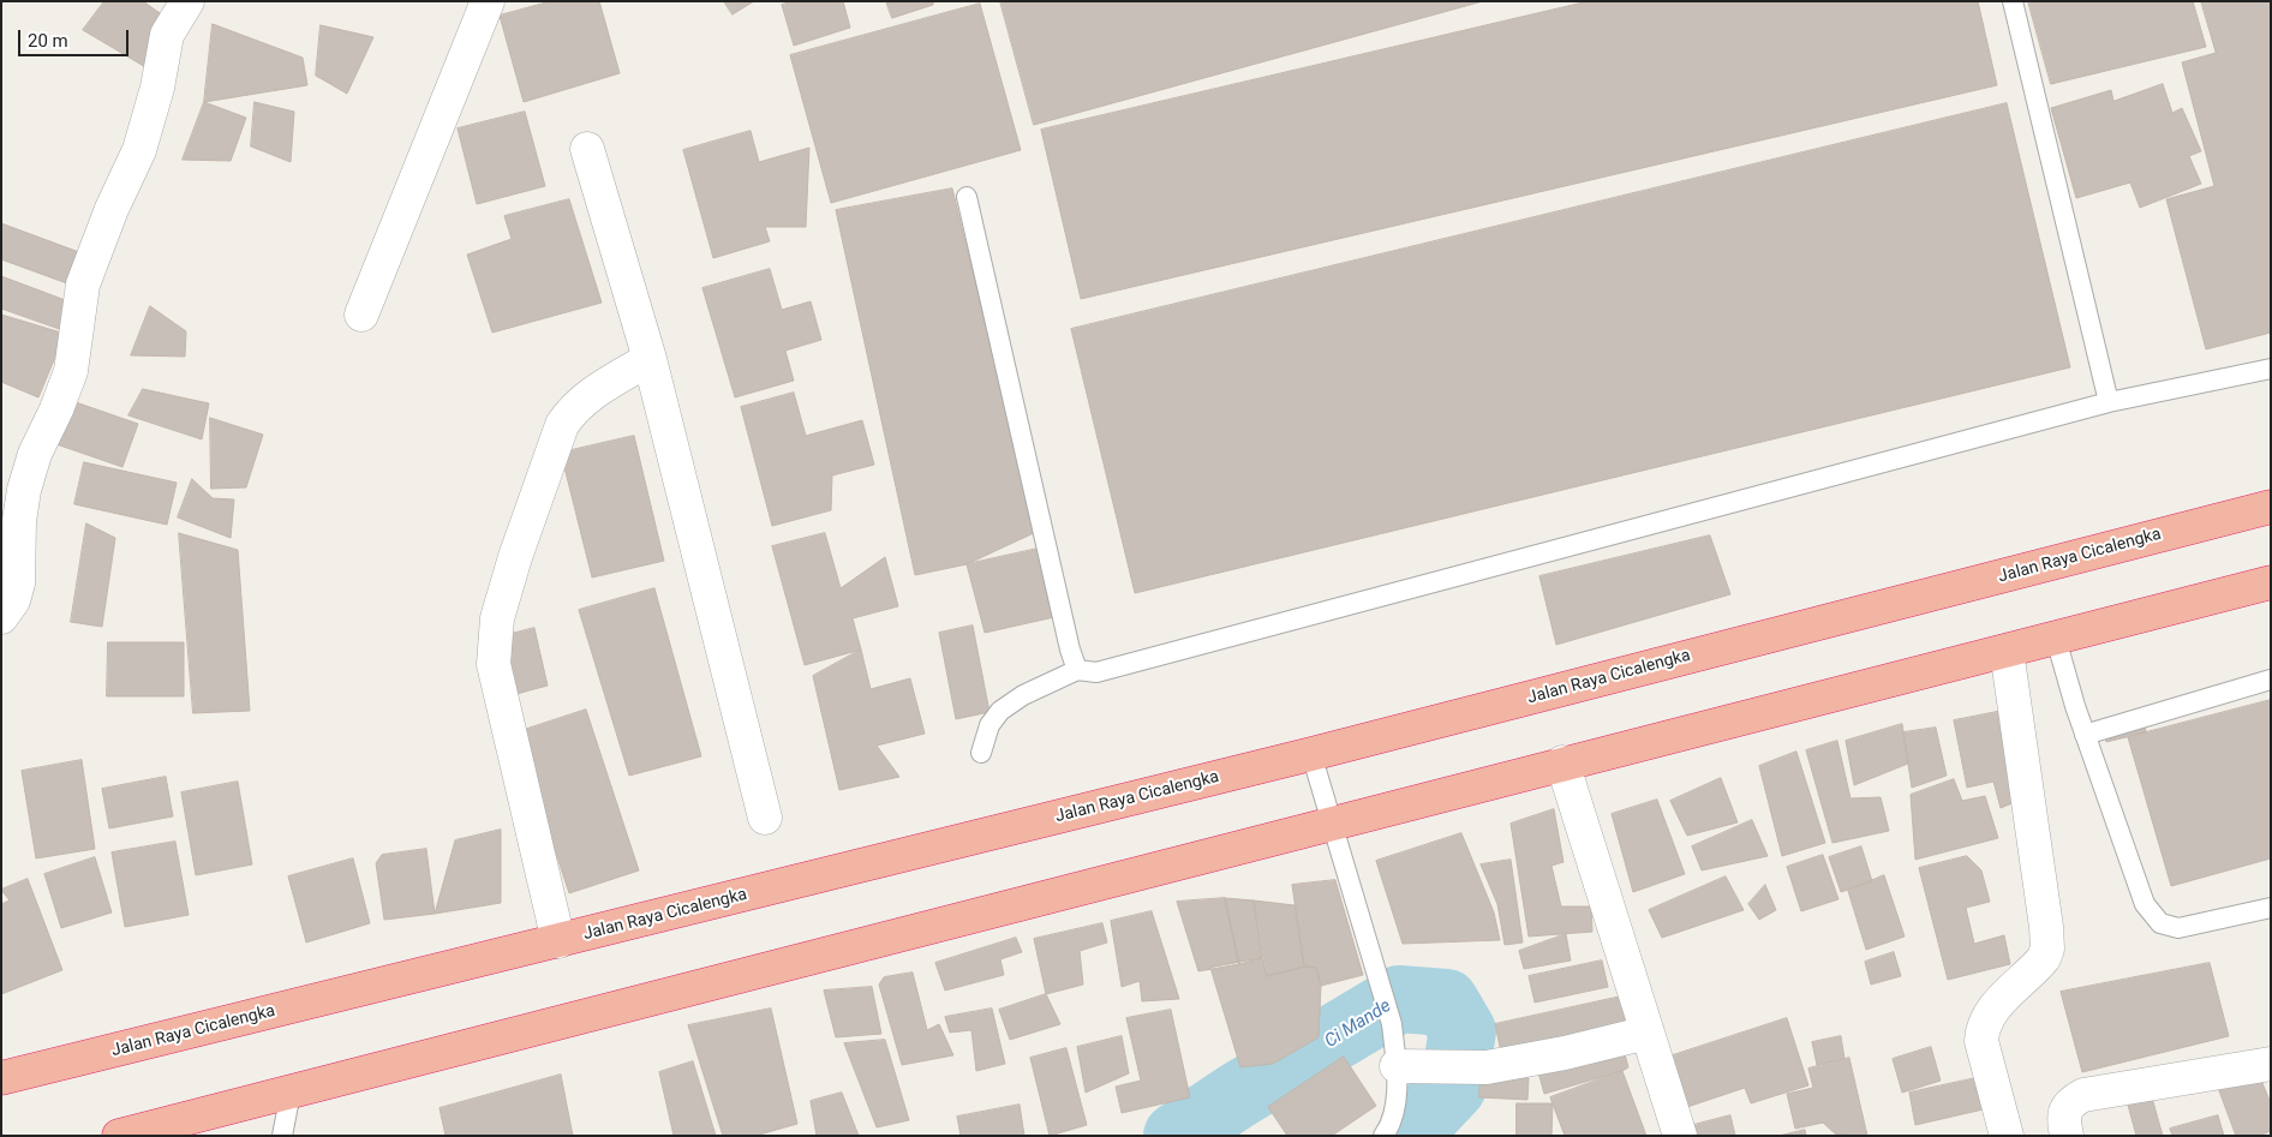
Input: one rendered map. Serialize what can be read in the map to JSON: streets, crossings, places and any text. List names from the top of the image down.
{
  "streets": {
    "highway": ["Jalan Raya Cicalengka"]
  },
  "water": ["Ci Mande"],
  "scale_bar": "20 m"
}
